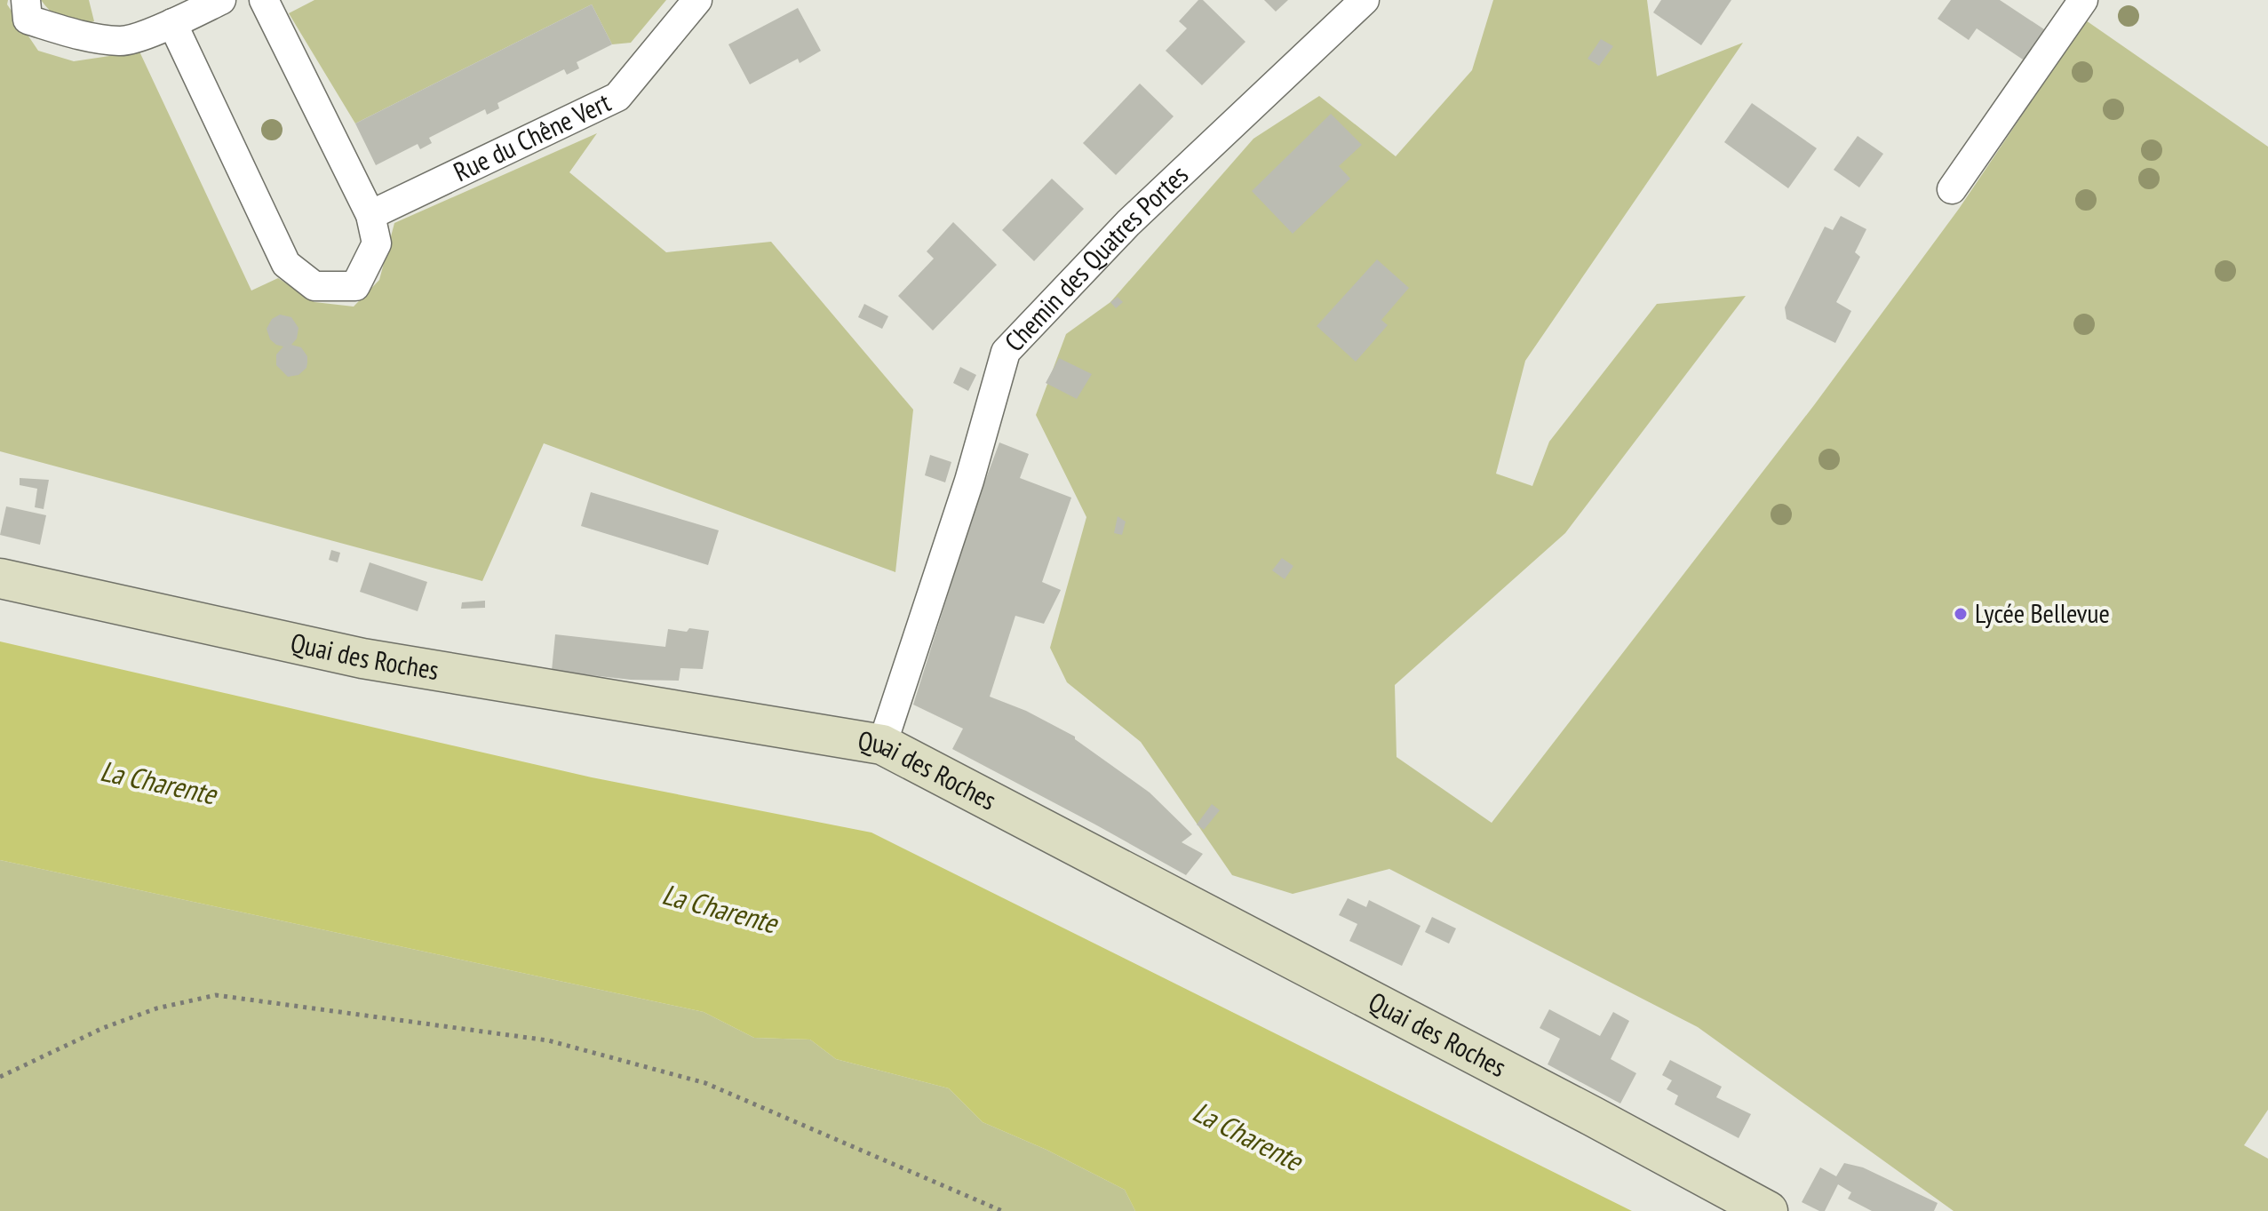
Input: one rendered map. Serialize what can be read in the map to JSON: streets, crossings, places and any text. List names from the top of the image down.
{
  "streets": {
    "street": ["Rue du Chêne Vert", "Chemin des Quatres Portes", "Quai des Roches"]
  },
  "crossings": [
    ["Chemin des Quatres Portes", "Quai des Roches"]
  ],
  "water": ["La Charente"],
  "places": ["Lycée Bellevue"]
}
